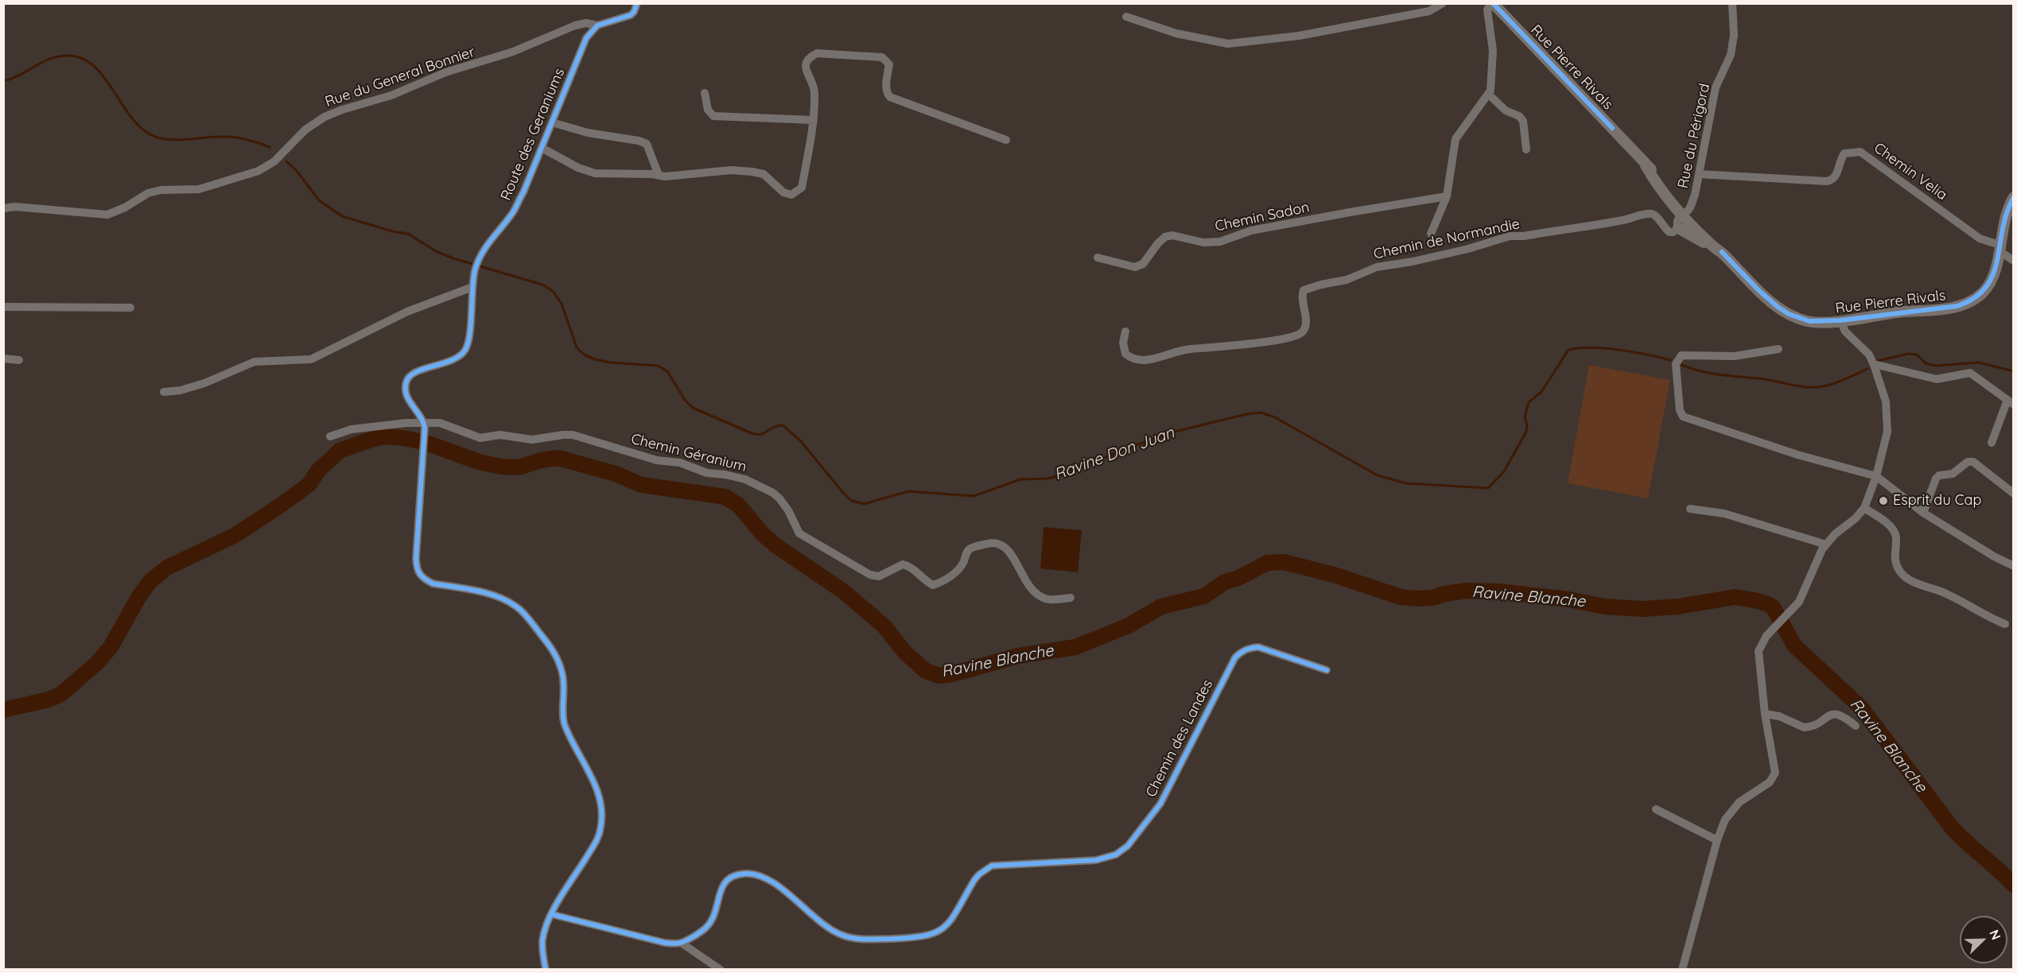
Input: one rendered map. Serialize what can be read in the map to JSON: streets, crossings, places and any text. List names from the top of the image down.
{
  "streets": {
    "main road": ["Rue Pierre Rivals"],
    "street": [
      "Rue du General Bonnier",
      "Route des Geraniums",
      "Rue du Périgord",
      "Chemin Velia",
      "Chemin Sadon",
      "Chemin de Normandie",
      "Chemin Géranium",
      "Chemin des Landes"
    ]
  },
  "crossings": [
    ["Rue Pierre Rivals", "Rue du Périgord"],
    ["Rue Pierre Rivals", "Chemin Velia"],
    ["Rue du General Bonnier", "Route des Geraniums"],
    ["Route des Geraniums", "Chemin Géranium"],
    ["Rue du Périgord", "Chemin Velia"]
  ],
  "water": ["Ravine Don Juan", "Ravine Blanche"],
  "places": ["Esprit du Cap"],
  "north": "top right"
}
